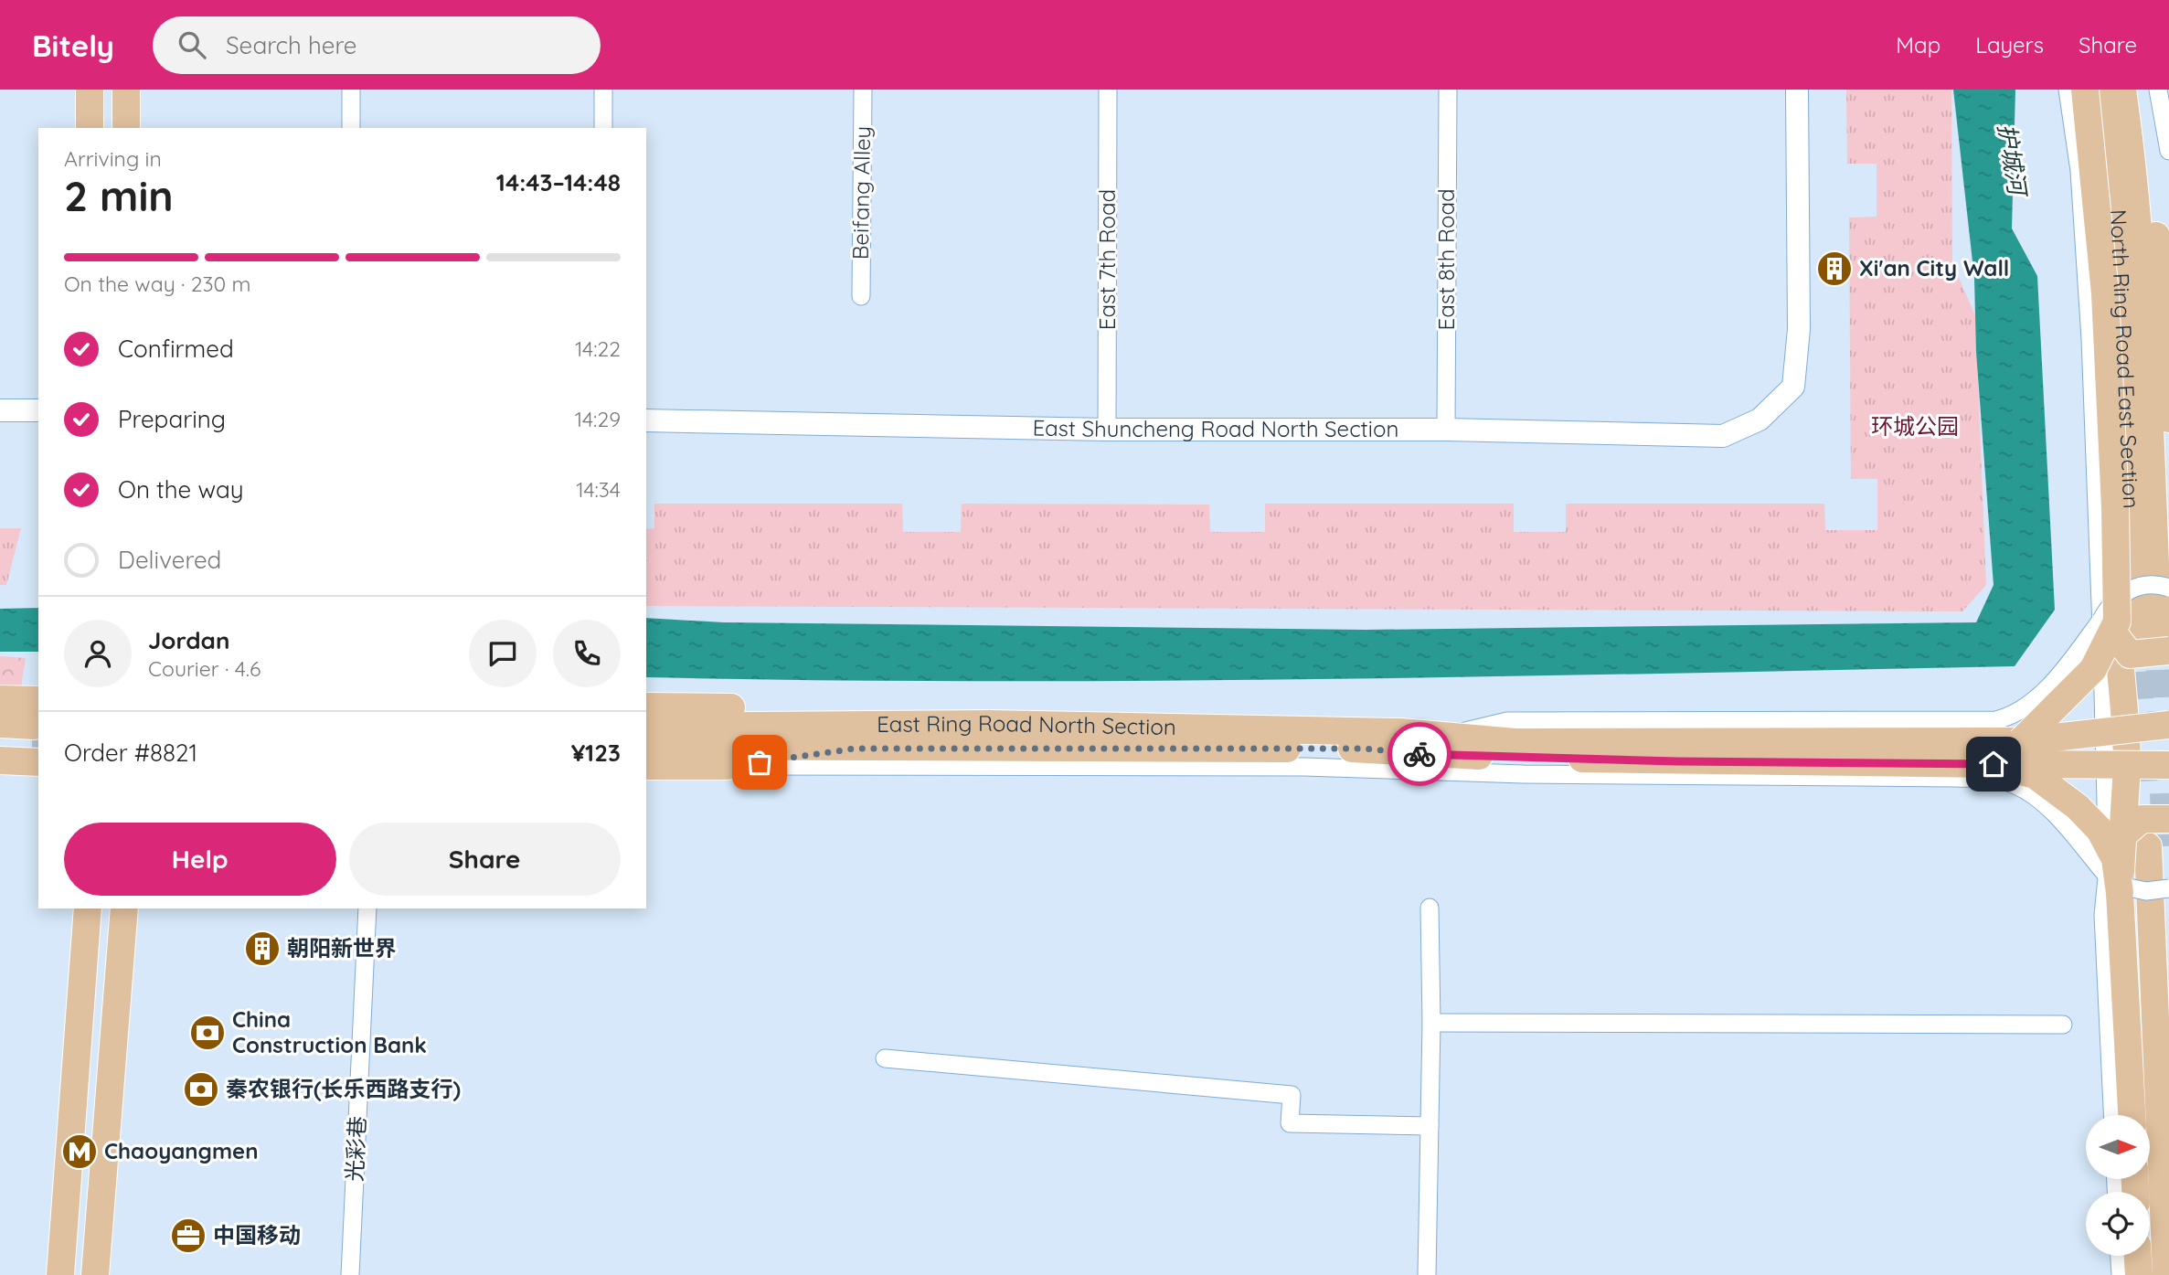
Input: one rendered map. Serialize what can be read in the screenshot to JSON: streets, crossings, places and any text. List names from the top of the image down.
{
  "streets": {
    "main road": ["North Ring Road East Section", "East Ring Road North Section"],
    "street": [
      "Beifang Alley",
      "East 7th Road",
      "East 8th Road",
      "East Shuncheng Road North Section",
      "光彩巷"
    ]
  },
  "crossings": [
    ["East 7th Road", "East Shuncheng Road North Section"],
    ["East 8th Road", "East Shuncheng Road North Section"]
  ],
  "water": ["护城河"],
  "parks": ["环城公园"],
  "places": {
    "building": ["Xi'an City Wall", "朝阳新世界"],
    "bank": ["China Construction Bank", "秦农银行(长乐西路支行)"],
    "metro station": ["Chaoyangmen"],
    "office": ["中国移动"]
  },
  "north": "right",
  "page": {
    "header": "Bitely",
    "search": "Search here",
    "nav": ["Map", "Layers", "Share"],
    "heading": ["2 min", "Arriving in", "14:43–14:48"],
    "panel": [
      "Jordan",
      "Courier · 4.6",
      "Order #8821",
      "¥123"
    ],
    "bar": "On the way · 230 m",
    "list": [
      ["Confirmed", "14:22"],
      ["Preparing", "14:29"],
      ["On the way", "14:34"],
      "Delivered"
    ],
    "buttons": ["Help", "Share"]
  }
}
